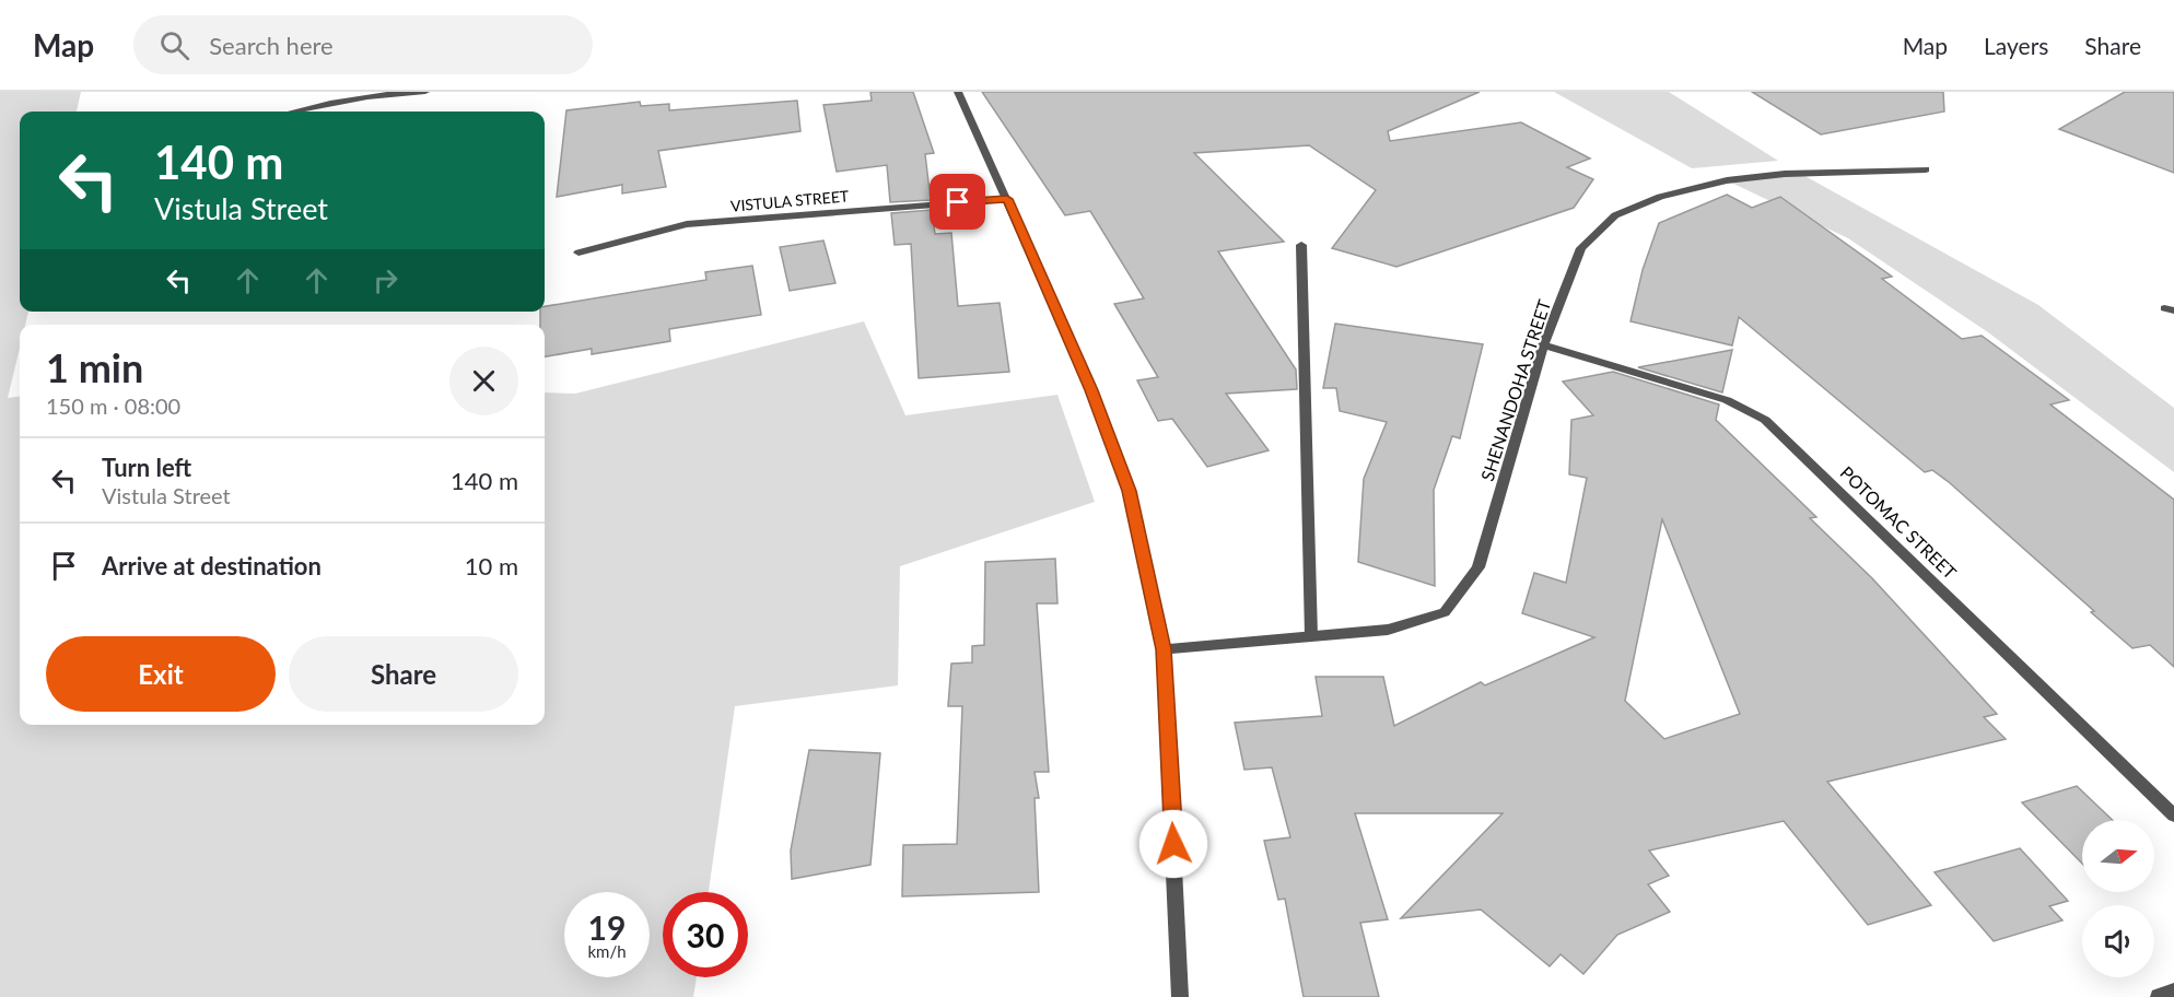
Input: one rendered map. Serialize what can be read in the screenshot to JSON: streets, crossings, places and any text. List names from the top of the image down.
{
  "streets": {
    "street": ["VISTULA STREET", "SHENANDOHA STREET", "POTOMAC STREET"]
  },
  "crossings": [
    ["SHENANDOHA STREET", "POTOMAC STREET"]
  ],
  "north": "right",
  "page": {
    "header": "Map",
    "search": "Search here",
    "nav": ["Map", "Layers", "Share"],
    "turn": ["140 m", "Vistula Street"],
    "heading": ["1 min", "150 m · 08:00"],
    "list": [
      {
        "name": "Turn left",
        "note": "Vistula Street",
        "value": "140 m"
      },
      {
        "name": "Arrive at destination",
        "value": "10 m"
      }
    ],
    "buttons": ["Exit", "Share"],
    "speed": "19 km/h",
    "limit": "30"
  }
}
